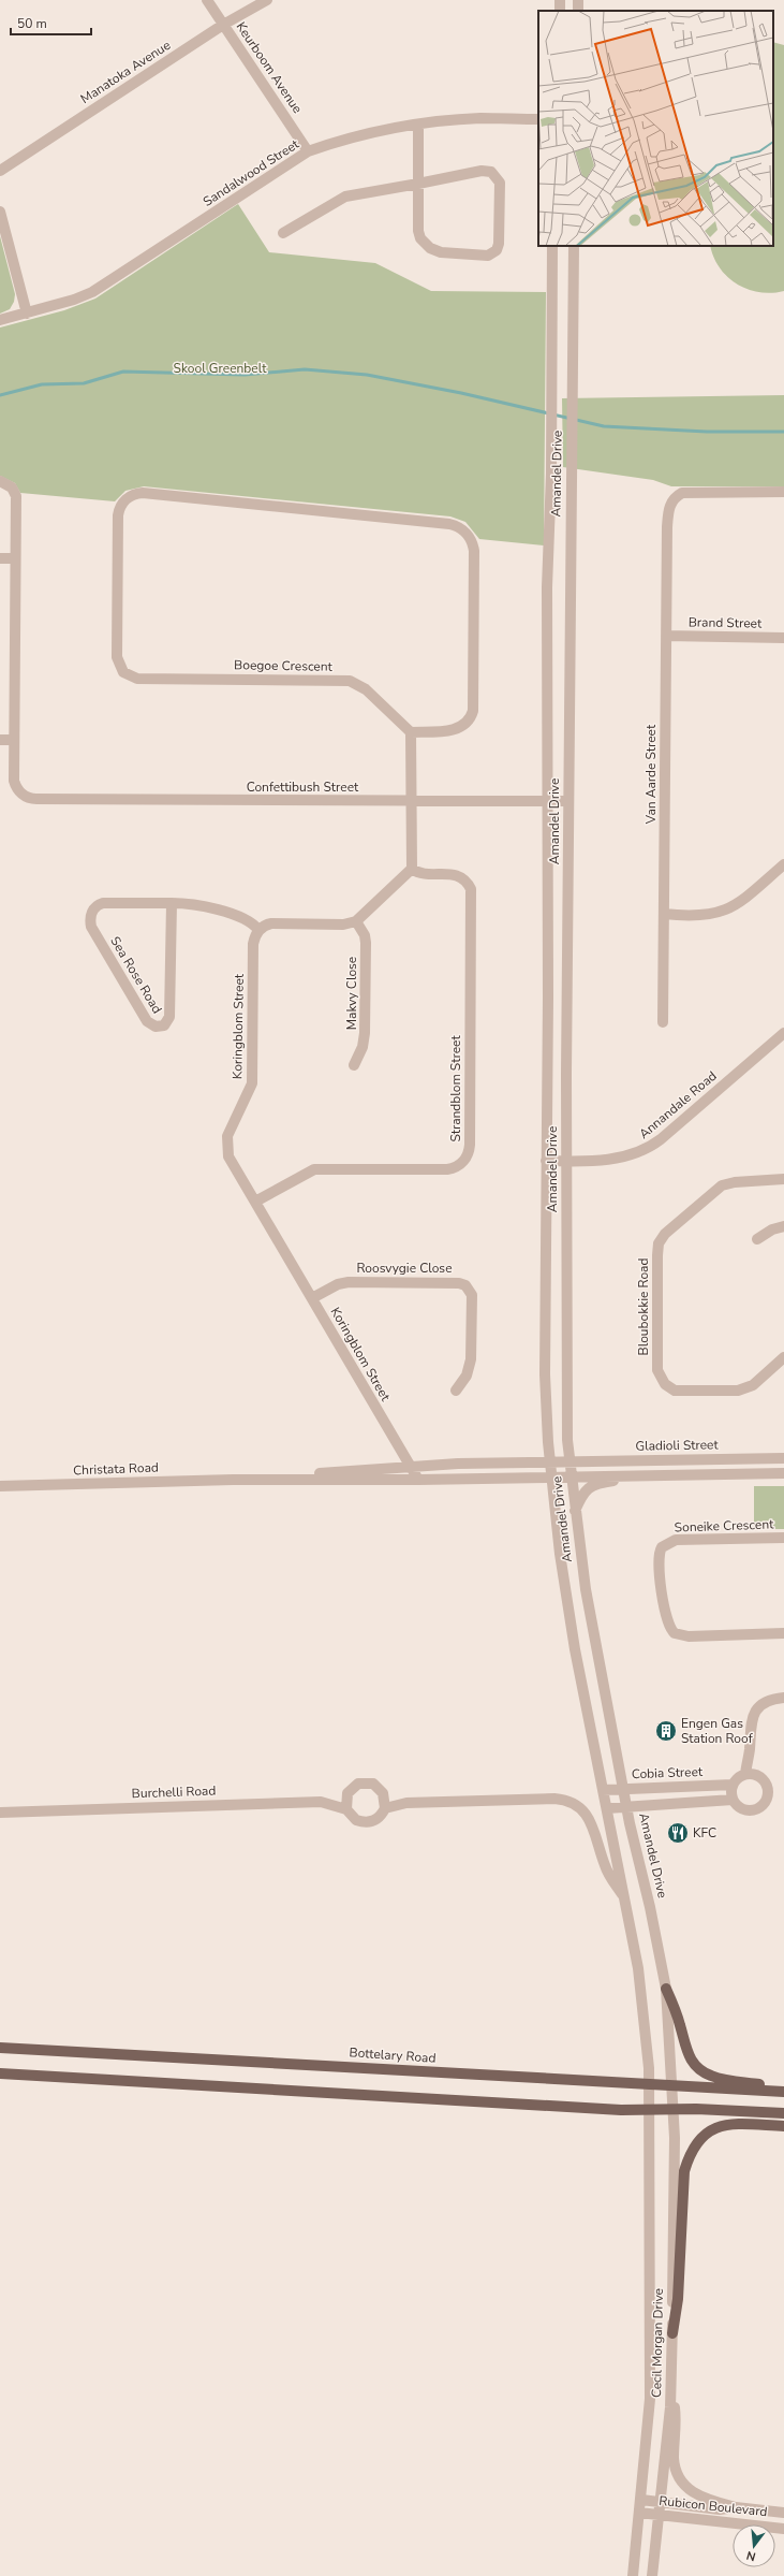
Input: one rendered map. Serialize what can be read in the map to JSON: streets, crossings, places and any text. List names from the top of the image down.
{
  "streets": {
    "main road": ["Bottelary Road"],
    "street": [
      "Keurboom Avenue",
      "Manatoka Avenue",
      "Sandalwood Street",
      "Amandel Drive",
      "Brand Street",
      "Boegoe Crescent",
      "Van Aarde Street",
      "Confettibush Street",
      "Sea Rose Road",
      "Makvy Close",
      "Koringblom Street",
      "Strandblom Street",
      "Annandale Road",
      "Roosvygie Close",
      "Bloubokkie Road",
      "Gladioli Street",
      "Christata Road",
      "Soneike Crescent",
      "Cobia Street",
      "Burchelli Road",
      "Cecil Morgan Drive",
      "Rubicon Boulevard"
    ]
  },
  "crossings": [
    ["Keurboom Avenue", "Manatoka Avenue"],
    ["Keurboom Avenue", "Sandalwood Street"],
    ["Amandel Drive", "Confettibush Street"],
    ["Amandel Drive", "Annandale Road"],
    ["Amandel Drive", "Gladioli Street"],
    ["Amandel Drive", "Cobia Street"],
    ["Amandel Drive", "Bottelary Road"],
    ["Amandel Drive", "Cecil Morgan Drive"],
    ["Brand Street", "Van Aarde Street"],
    ["Sea Rose Road", "Koringblom Street"],
    ["Koringblom Street", "Strandblom Street"],
    ["Koringblom Street", "Roosvygie Close"],
    ["Koringblom Street", "Christata Road"],
    ["Bottelary Road", "Cecil Morgan Drive"],
    ["Cecil Morgan Drive", "Rubicon Boulevard"]
  ],
  "parks": ["Skool Greenbelt"],
  "places": {
    "building": ["Engen Gas Station Roof"],
    "restaurant": ["KFC"]
  },
  "scale_bar": "50 m",
  "north": "bottom"
}
